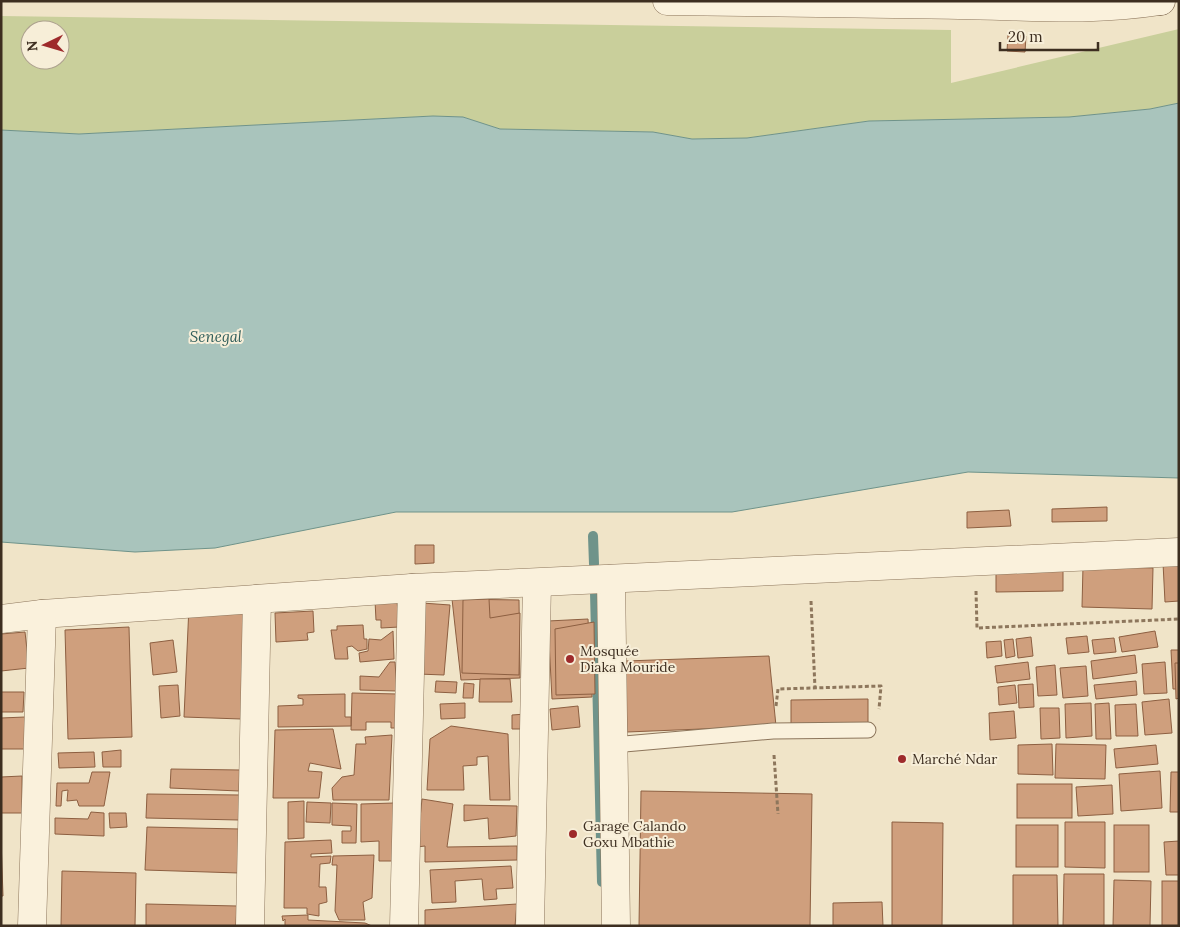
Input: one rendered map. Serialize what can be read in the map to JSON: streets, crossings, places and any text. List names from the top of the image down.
{
  "water": ["Senegal"],
  "places": ["Mosquée Diaka Mouride", "Marché Ndar", "Garage Calando Goxu Mbathie"],
  "scale_bar": "20 m",
  "north": "left"
}
